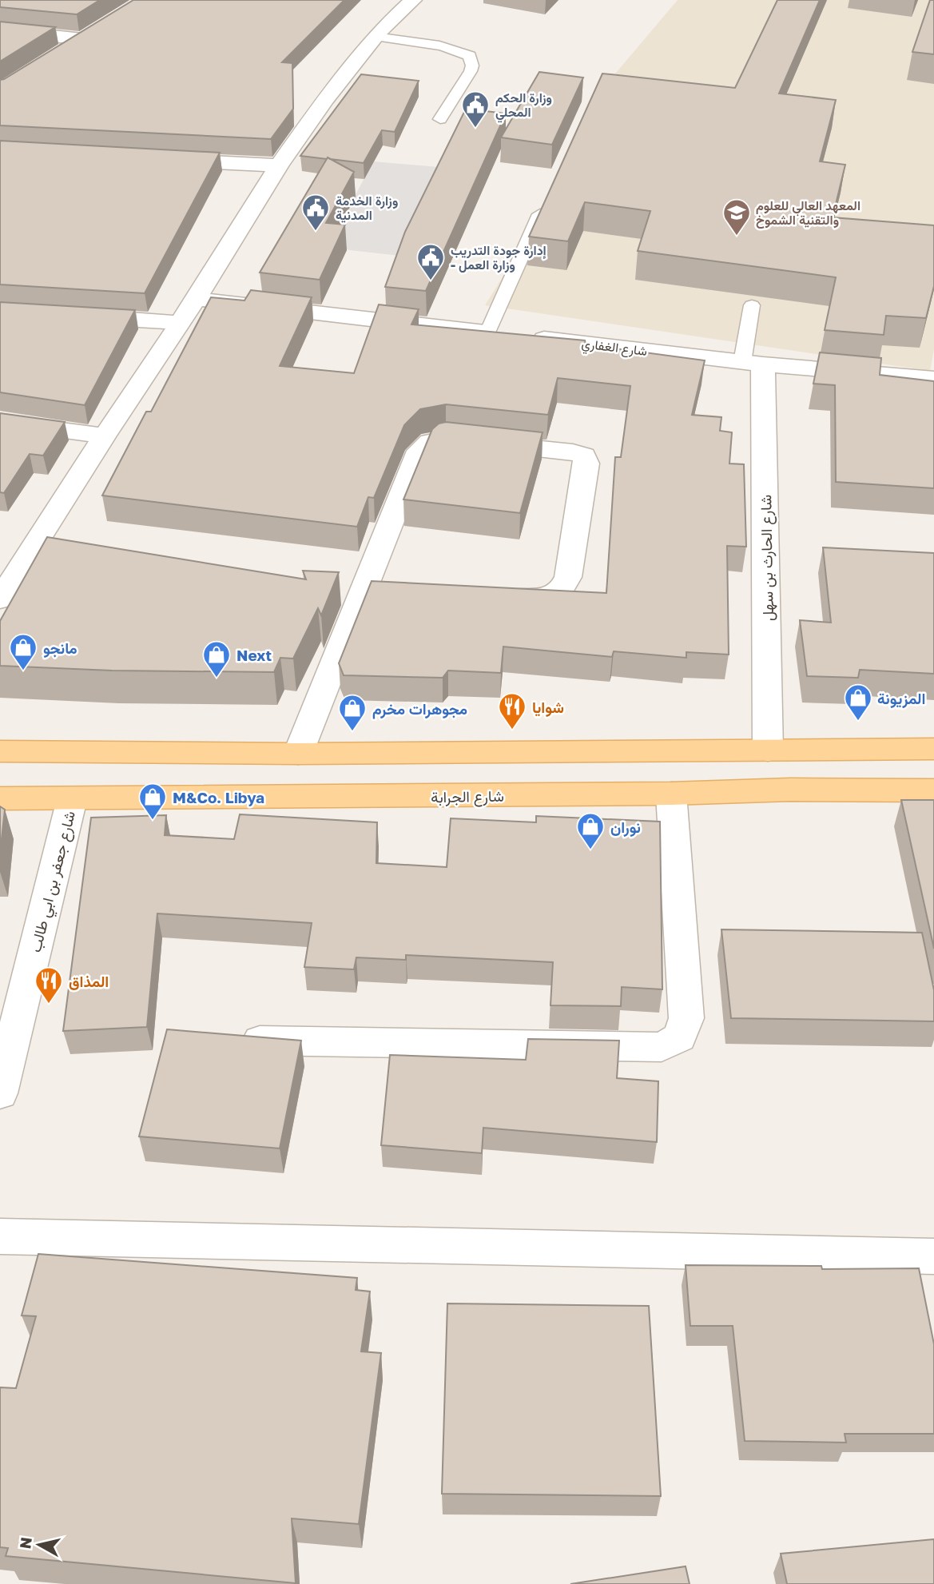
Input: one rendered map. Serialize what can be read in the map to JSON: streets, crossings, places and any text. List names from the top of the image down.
{
  "streets": {
    "main road": ["شارع الجرابة"],
    "street": ["شارع الغفاري", "شارع الحارث بن سهل", "شارع جعفر بن ابي طالب"]
  },
  "crossings": [
    ["شارع الغفاري", "شارع الحارث بن سهل"],
    ["شارع الجرابة", "شارع جعفر بن ابي طالب"]
  ],
  "places": {
    "public building": ["وزارة الحكم المحلي", "وزارة الخدمة المدنية", "إدارة جودة التدريب - وزارة العمل"],
    "school or university": ["المعهد العالي للعلوم والتقنية الشموخ"],
    "shop": [
      "مانجو",
      "Next",
      "المزيونة",
      "مجوهرات مخرم",
      "M&Co. Libya",
      "نوران"
    ],
    "restaurant": ["شوايا", "المذاق"]
  },
  "north": "left"
}
